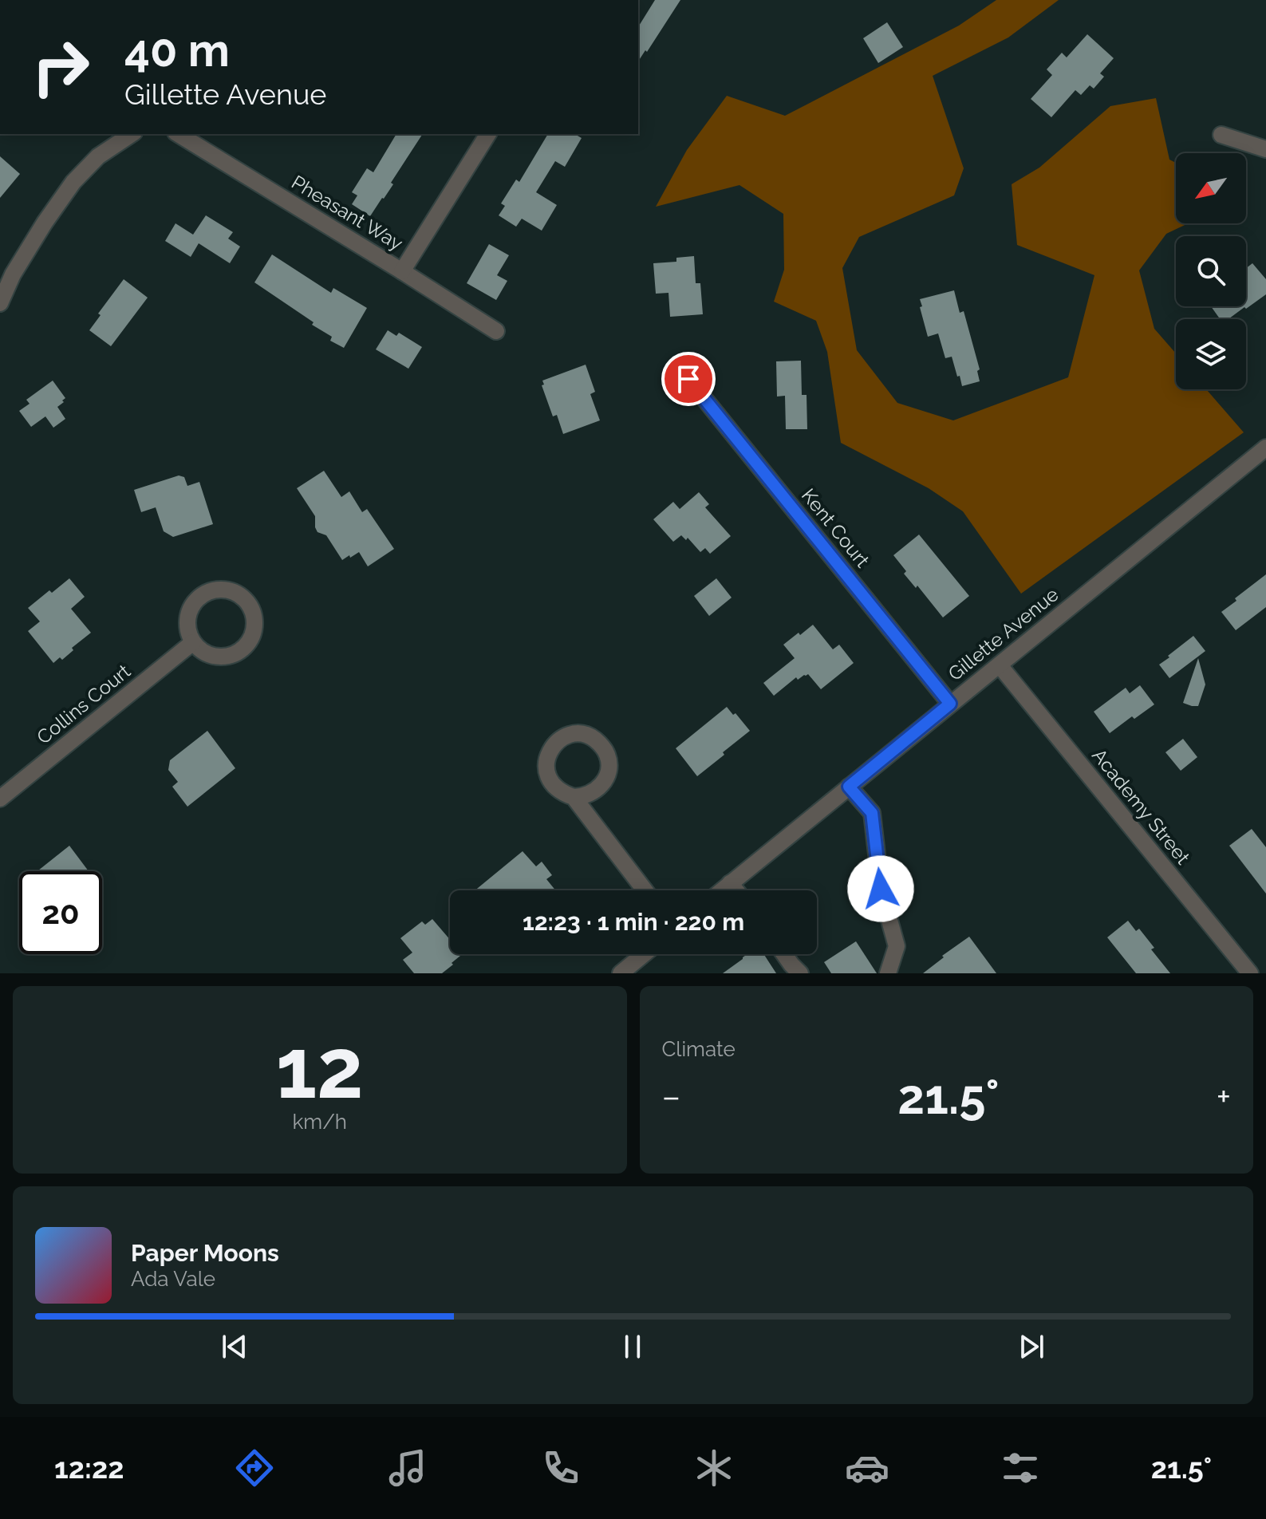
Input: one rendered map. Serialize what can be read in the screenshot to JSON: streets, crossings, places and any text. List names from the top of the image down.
{
  "streets": {
    "street": [
      "Pheasant Way",
      "Kent Court",
      "Gillette Avenue",
      "Collins Court",
      "Academy Street"
    ]
  },
  "crossings": [
    ["Kent Court", "Gillette Avenue"],
    ["Gillette Avenue", "Academy Street"]
  ],
  "north": "bottom left",
  "page": {
    "turn": ["40 m", "Gillette Avenue"],
    "limit": "20",
    "trip": "12:23 · 1 min · 220 m",
    "tile": [
      ["12", "km/h"],
      "Climate"
    ],
    "heat": ["−", "21.5°", "+"],
    "song": ["Paper Moons", "Ada Vale"],
    "tabs": ["12:22", "21.5°"]
  }
}
